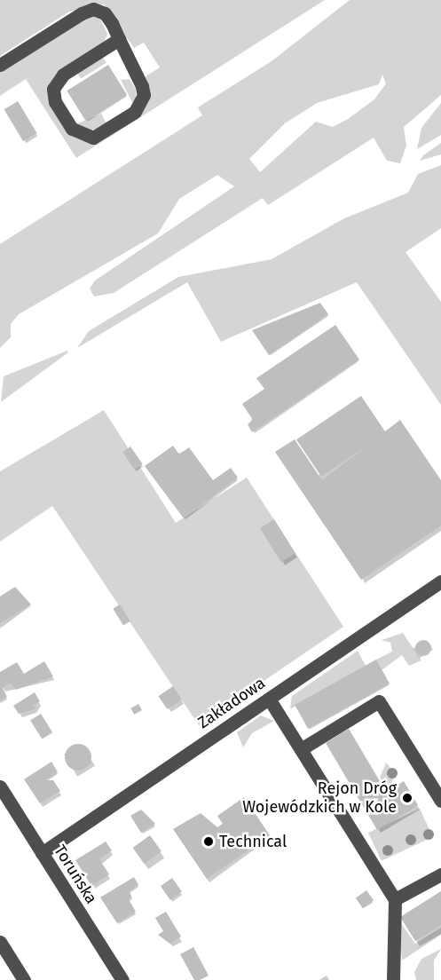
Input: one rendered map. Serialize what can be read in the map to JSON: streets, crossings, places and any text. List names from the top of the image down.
{
  "streets": {
    "street": ["Zakładowa", "Toruńska"]
  },
  "crossings": [
    ["Zakładowa", "Toruńska"]
  ],
  "places": ["Rejon Dróg Wojewódzkich w Kole", "Technical"]
}
